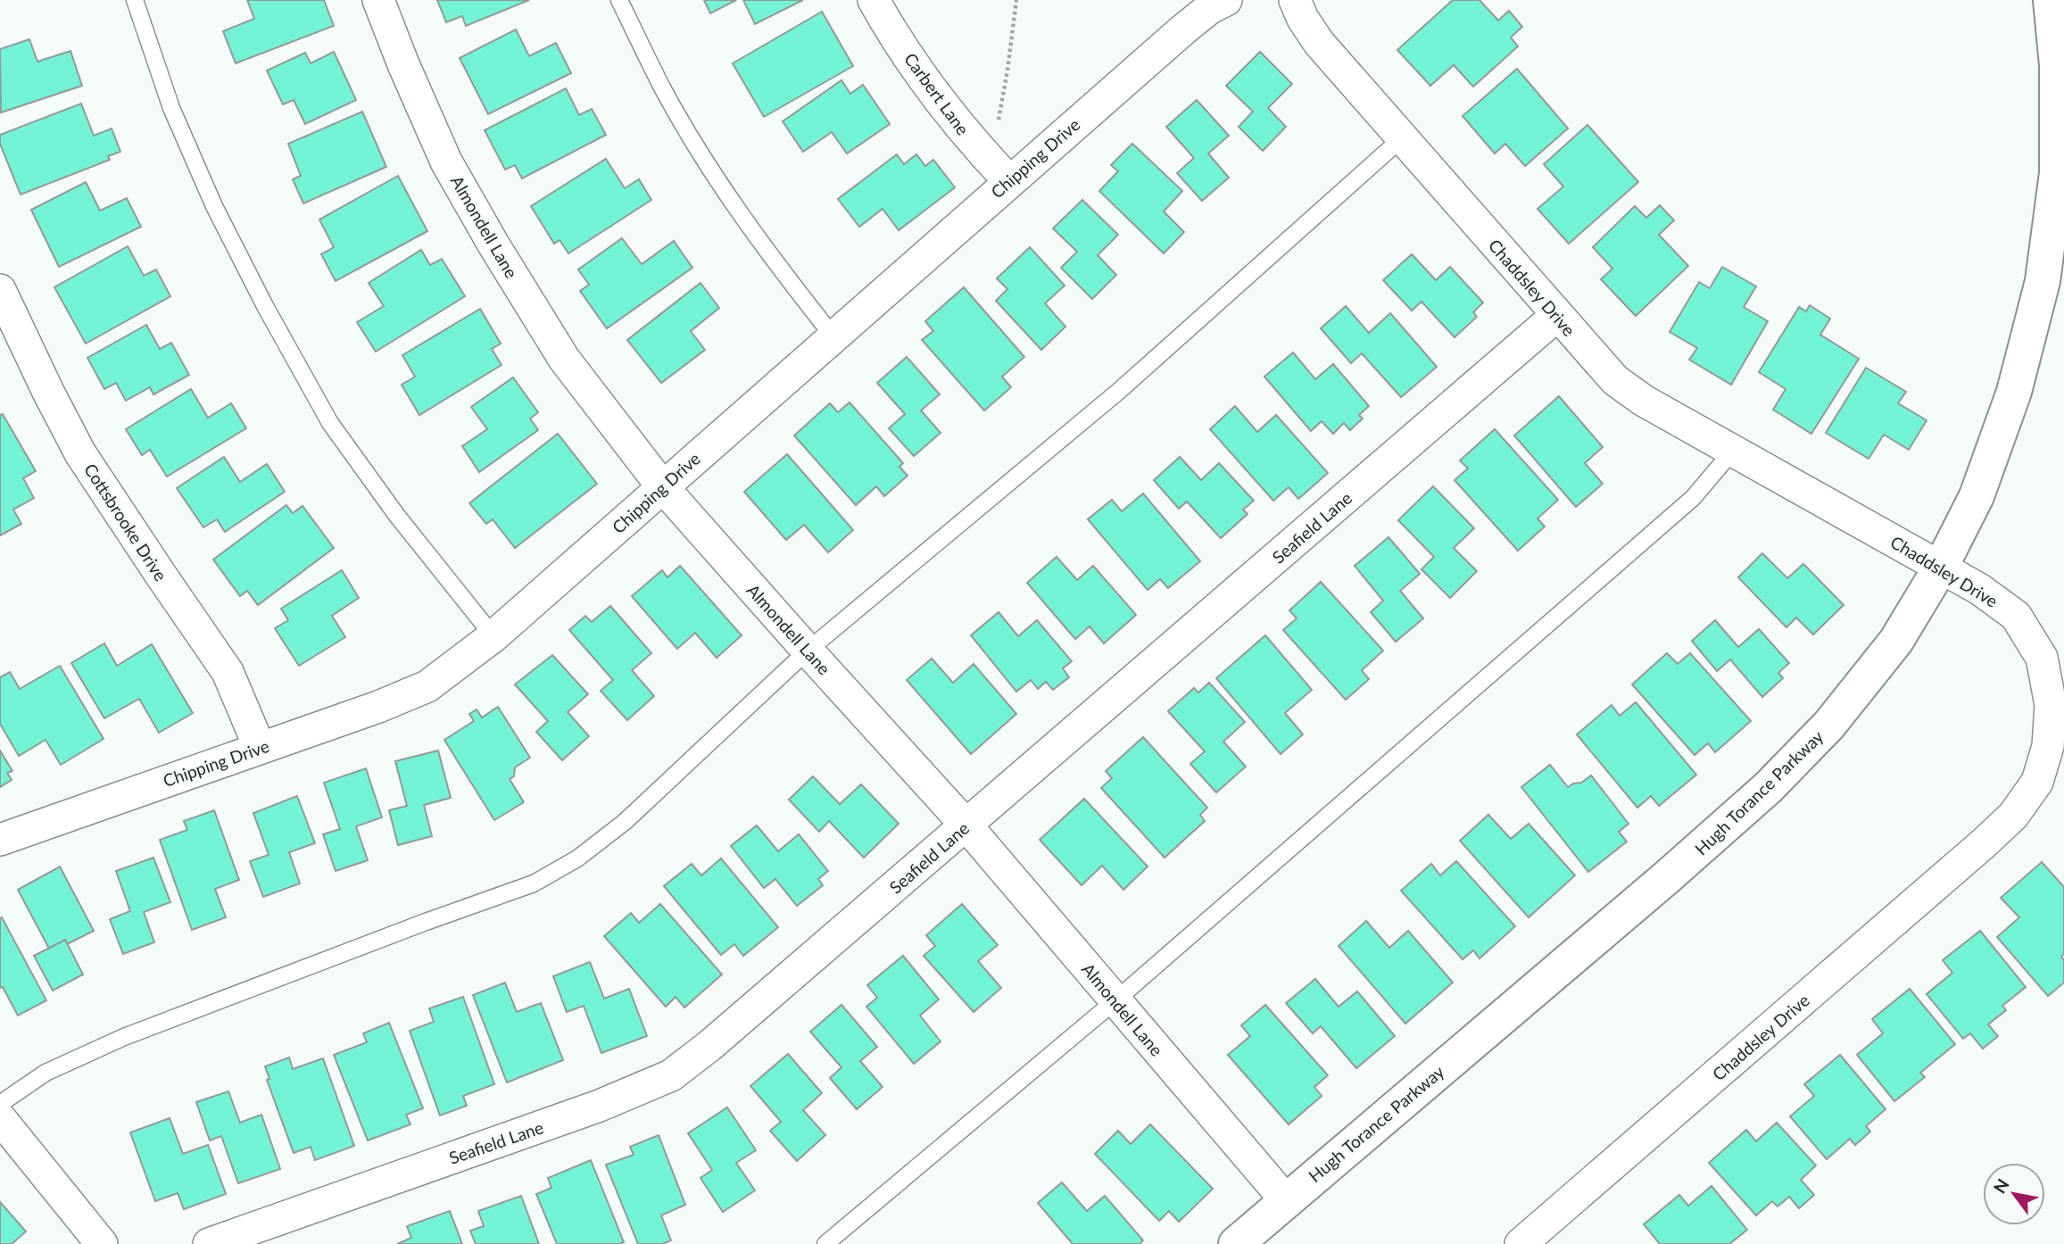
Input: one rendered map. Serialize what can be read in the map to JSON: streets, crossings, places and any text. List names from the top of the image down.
{
  "streets": {
    "street": [
      "Carbert Lane",
      "Chipping Drive",
      "Almondell Lane",
      "Chaddsley Drive",
      "Cottsbrooke Drive",
      "Seafield Lane",
      "Hugh Torance Parkway"
    ]
  },
  "crossings": [
    ["Carbert Lane", "Chipping Drive"],
    ["Chipping Drive", "Almondell Lane"],
    ["Chipping Drive", "Cottsbrooke Drive"],
    ["Almondell Lane", "Seafield Lane"],
    ["Almondell Lane", "Hugh Torance Parkway"],
    ["Chaddsley Drive", "Seafield Lane"],
    ["Chaddsley Drive", "Hugh Torance Parkway"]
  ],
  "north": "top left"
}
